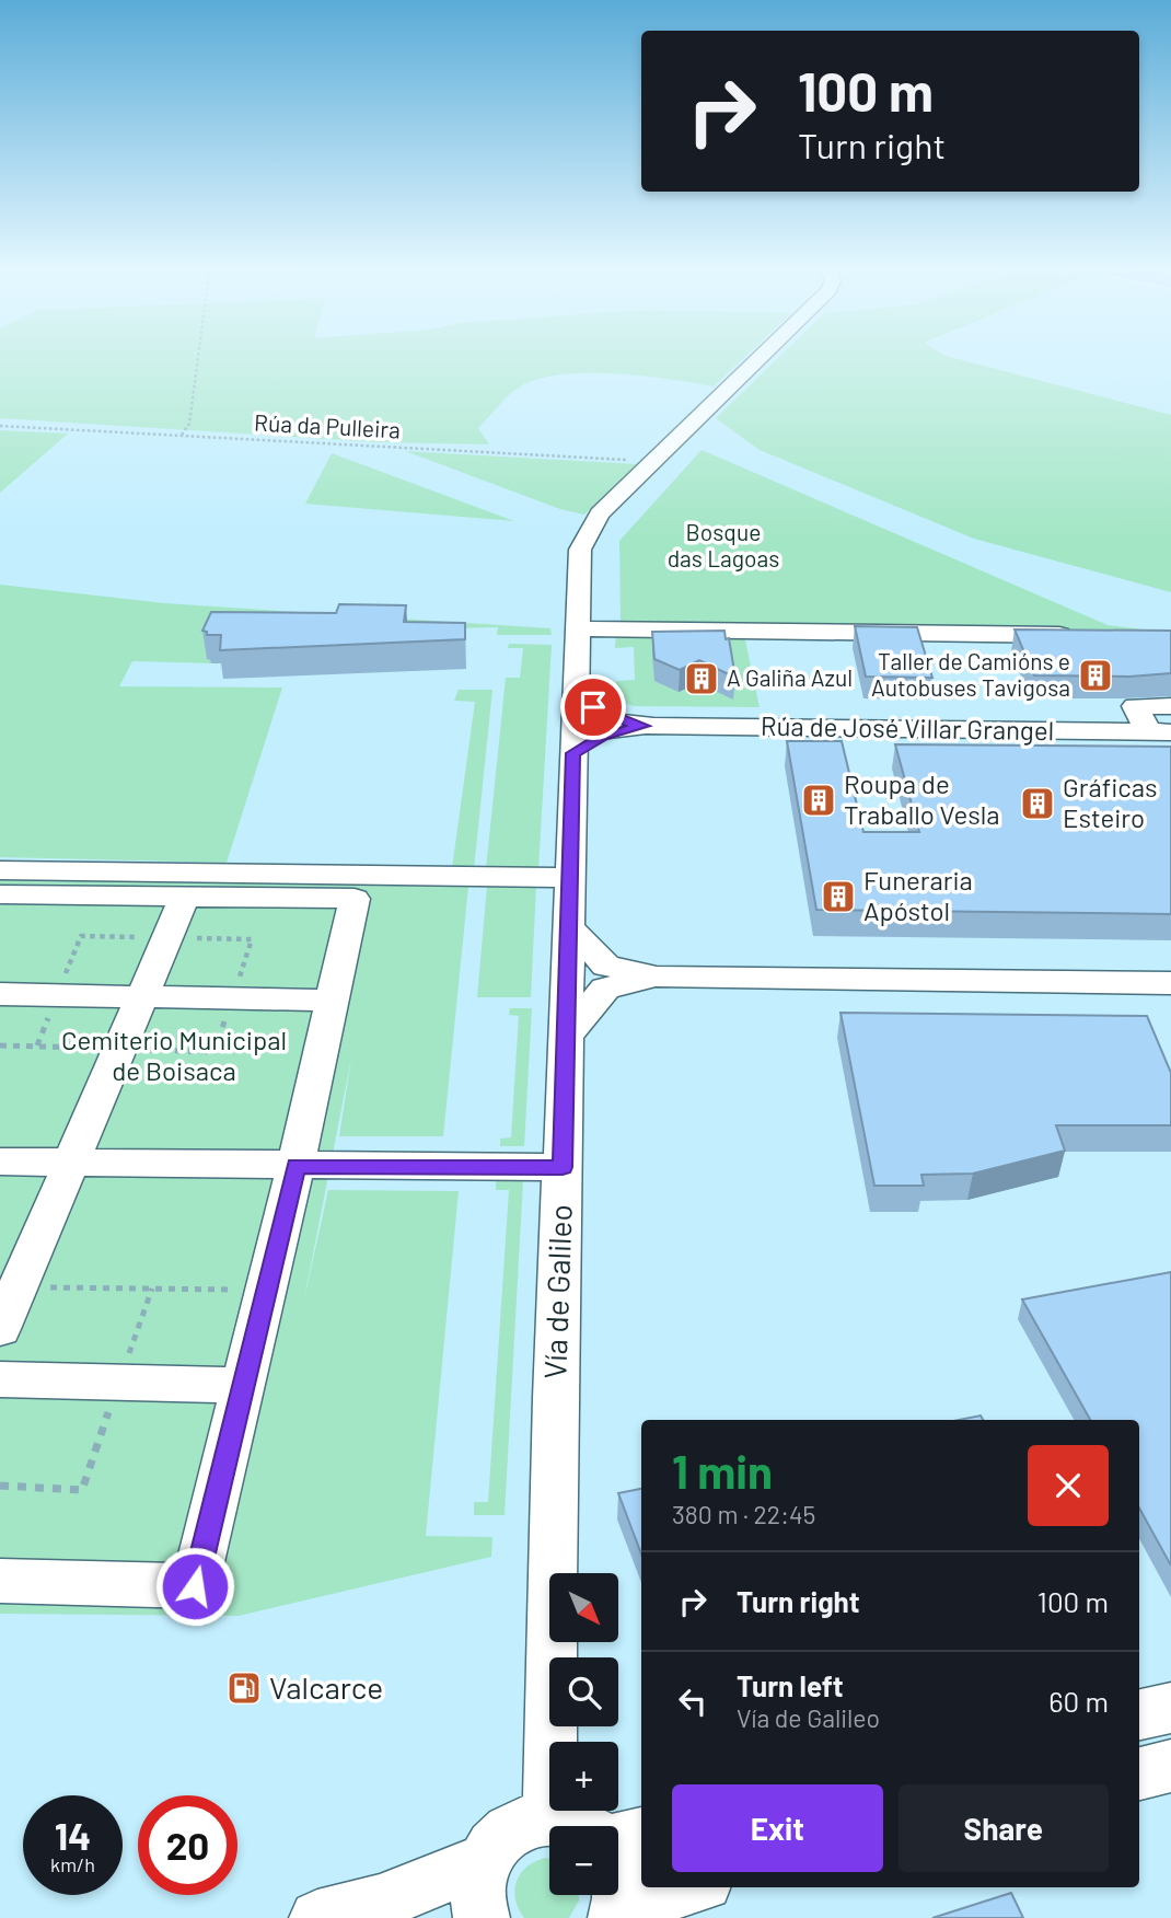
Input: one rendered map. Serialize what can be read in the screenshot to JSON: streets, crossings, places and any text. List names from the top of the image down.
{
  "streets": {
    "street": ["Rúa de José Villar Grangel", "Vía de Galileo"],
    "path": ["Rúa da Pulleira"]
  },
  "crossings": [
    ["Rúa da Pulleira", "Vía de Galileo"],
    ["Rúa de José Villar Grangel", "Vía de Galileo"]
  ],
  "parks": ["Bosque das Lagoas", "Cemiterio Municipal de Boisaca"],
  "places": {
    "building": [
      "Taller de Camións e Autobuses Tavigosa",
      "A Galiña Azul",
      "Roupa de Traballo Vesla",
      "Gráficas Esteiro",
      "Funeraria Apóstol"
    ],
    "fuel station": ["Valcarce"]
  },
  "north": "bottom right",
  "page": {
    "turn": ["100 m", "Turn right"],
    "heading": ["1 min", "380 m · 22:45"],
    "list": [
      {
        "name": "Turn right",
        "value": "100 m"
      },
      {
        "name": "Turn left",
        "note": "Vía de Galileo",
        "value": "60 m"
      }
    ],
    "map_buttons": ["+", "−"],
    "buttons": ["Exit", "Share"],
    "speed": "14 km/h",
    "limit": "20"
  }
}
